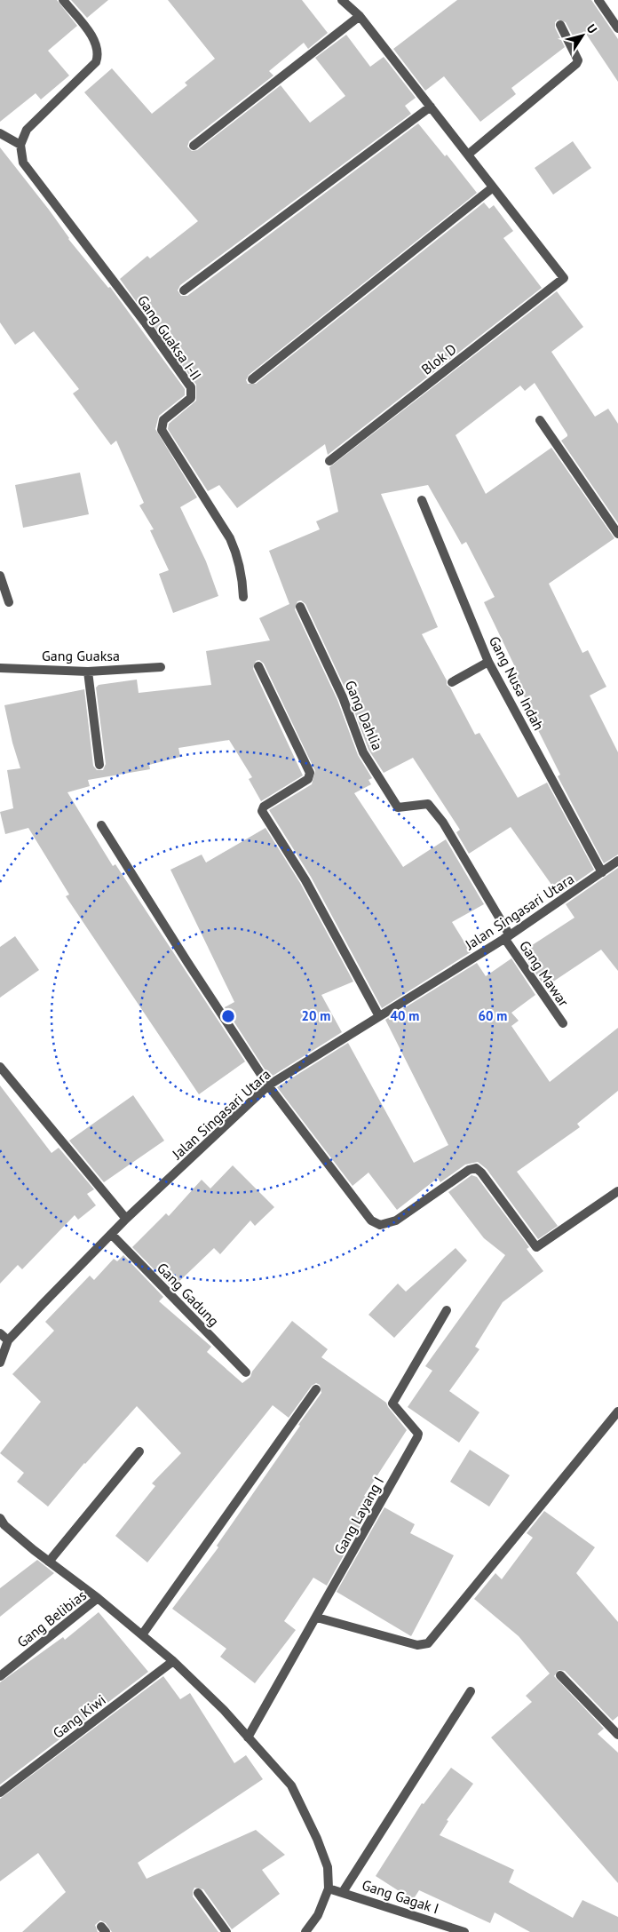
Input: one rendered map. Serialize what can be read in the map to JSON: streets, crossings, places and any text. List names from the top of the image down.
{
  "streets": {
    "street": [
      "Gang Guaksa I-II",
      "Blok D",
      "Gang Guaksa",
      "Gang Nusa Indah",
      "Gang Dahlia",
      "Jalan Singasari Utara",
      "Gang Mawar",
      "Gang Gadung",
      "Gang Layang I",
      "Gang Belibias",
      "Gang Kiwi",
      "Gang Gagak I"
    ]
  },
  "crossings": [
    ["Gang Nusa Indah", "Jalan Singasari Utara"],
    ["Gang Dahlia", "Jalan Singasari Utara"],
    ["Gang Dahlia", "Gang Mawar"],
    ["Jalan Singasari Utara", "Gang Mawar"],
    ["Jalan Singasari Utara", "Gang Gadung"]
  ],
  "north": "top right",
  "rings": ["20 m", "40 m", "60 m"]
}
